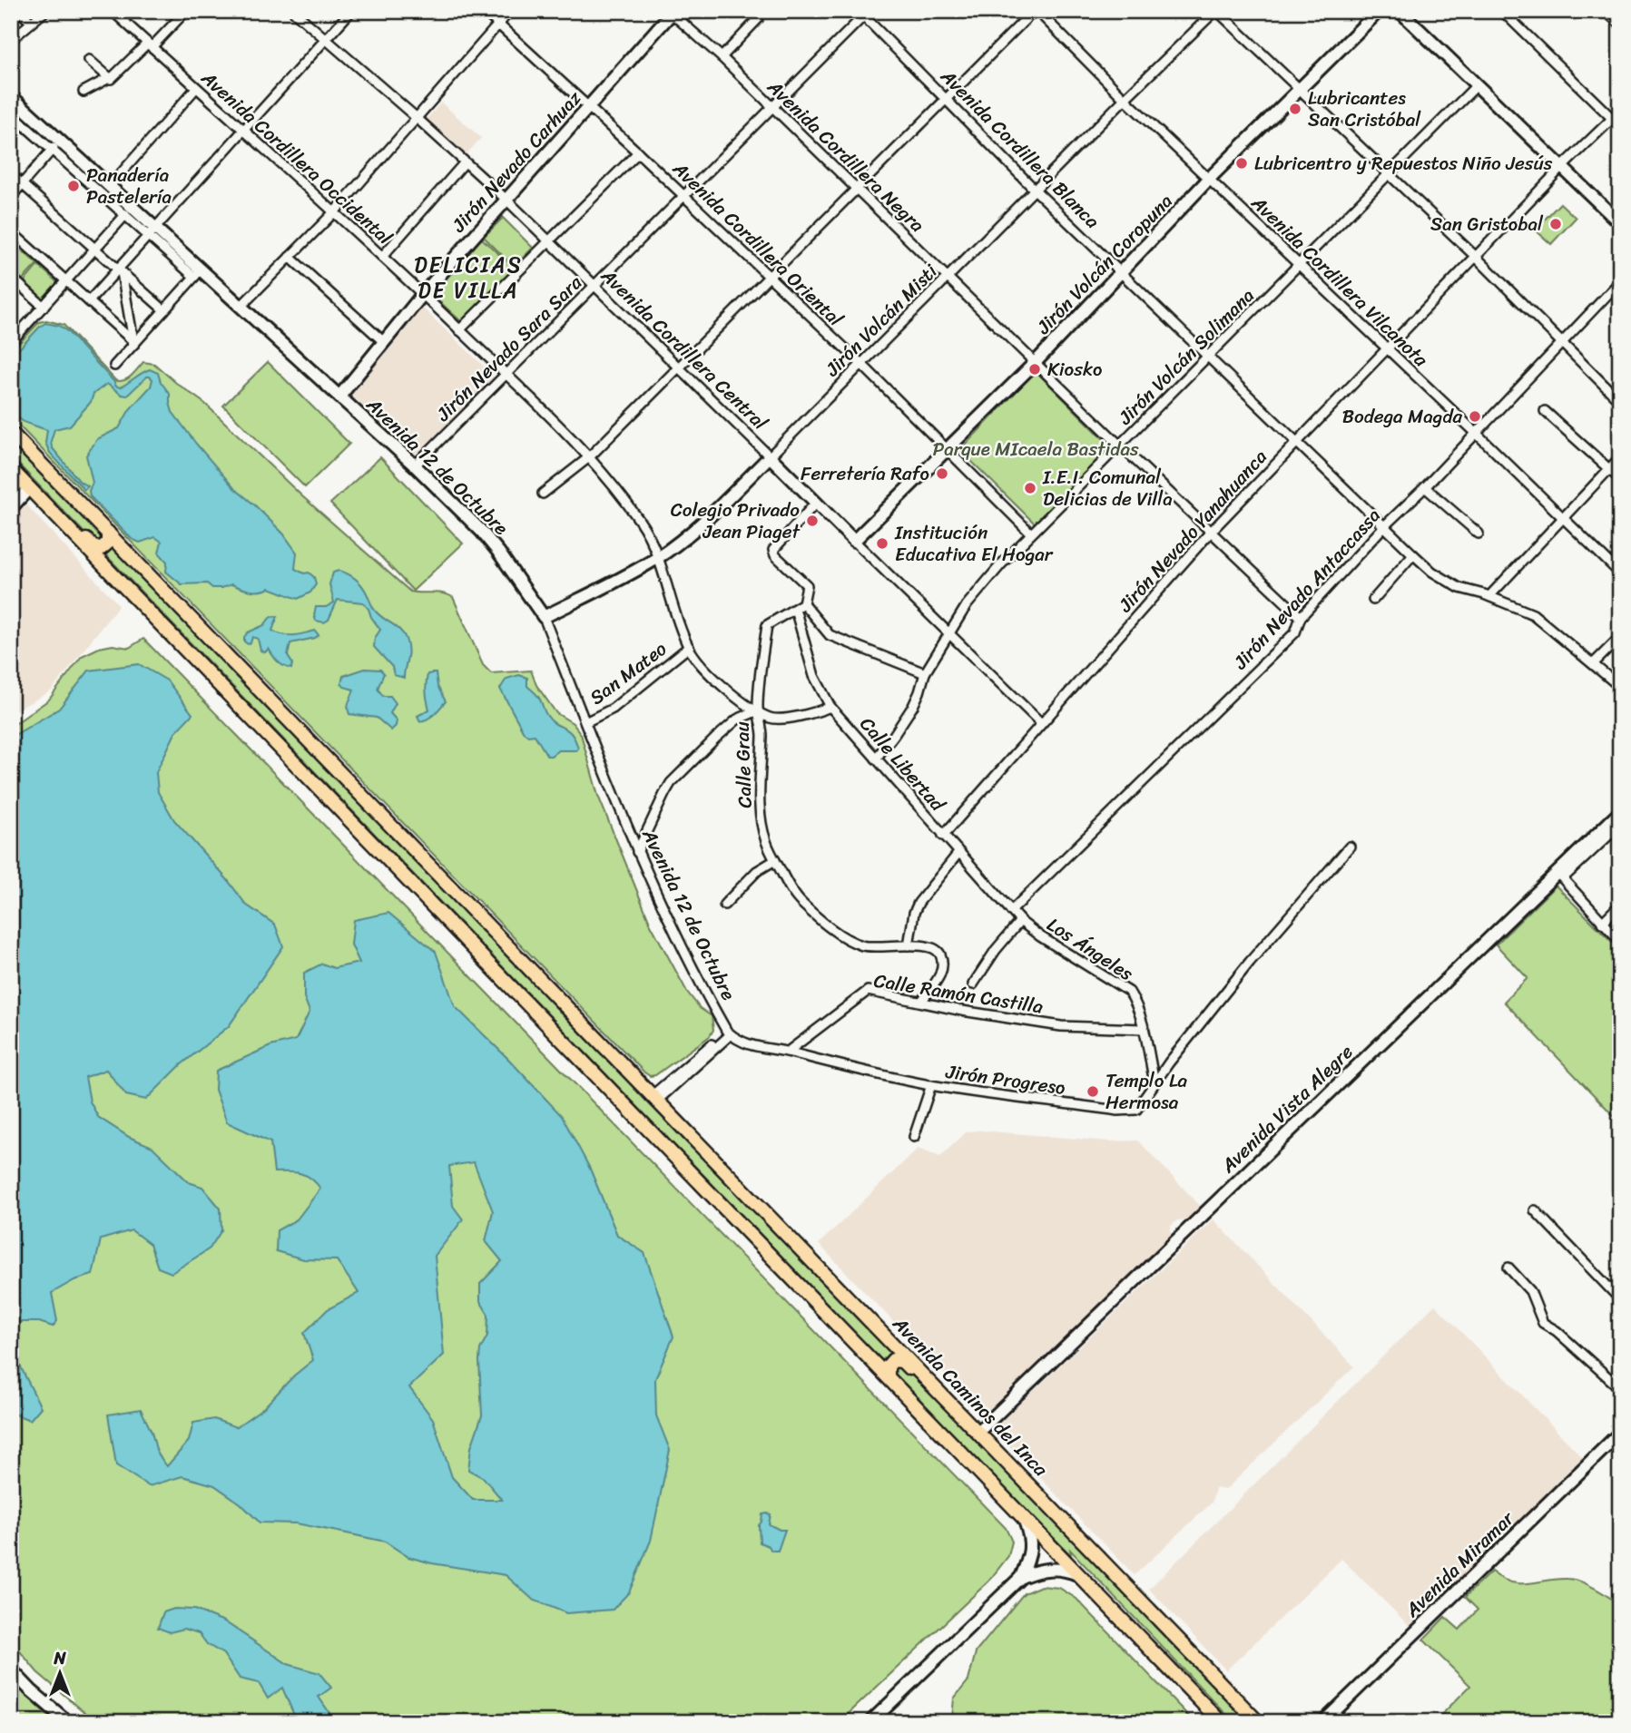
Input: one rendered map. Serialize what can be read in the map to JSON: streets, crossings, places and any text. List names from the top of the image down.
{
  "streets": {
    "main road": ["Avenida Caminos del Inca"],
    "street": [
      "Avenida Cordillera Blanca",
      "Avenida Cordillera Negra",
      "Avenida Cordillera Occidental",
      "Jirón Nevado Carhuaz",
      "Avenida Cordillera Oriental",
      "Jirón Volcán Coropuna",
      "Avenida Cordillera Vilcanota",
      "Jirón Volcán Misti",
      "Jirón Nevado Sara Sara",
      "Avenida Cordillera Central",
      "Jirón Volcán Solimana",
      "Avenida 12 de Octubre",
      "Jirón Nevado Yanahuanca",
      "Jirón Nevado Antaccassa",
      "San Mateo",
      "Calle Libertad",
      "Calle Grau",
      "Los Ángeles",
      "Calle Ramón Castilla",
      "Jirón Progreso",
      "Avenida Vista Alegre",
      "Avenida Miramar"
    ]
  },
  "crossings": [
    ["Avenida Cordillera Blanca", "Jirón Volcán Coropuna"],
    ["Avenida Cordillera Blanca", "Jirón Volcán Misti"],
    ["Avenida Cordillera Blanca", "Jirón Nevado Sara Sara"],
    ["Avenida Cordillera Blanca", "Jirón Volcán Solimana"],
    ["Avenida Cordillera Blanca", "Jirón Nevado Yanahuanca"],
    ["Avenida Cordillera Blanca", "Jirón Nevado Antaccassa"],
    ["Avenida Cordillera Negra", "Jirón Nevado Carhuaz"],
    ["Avenida Cordillera Negra", "Jirón Volcán Coropuna"],
    ["Avenida Cordillera Negra", "Jirón Volcán Misti"],
    ["Avenida Cordillera Negra", "Jirón Nevado Sara Sara"],
    ["Avenida Cordillera Negra", "Jirón Volcán Solimana"],
    ["Avenida Cordillera Negra", "Jirón Nevado Yanahuanca"],
    ["Avenida Cordillera Negra", "Jirón Nevado Antaccassa"],
    ["Avenida Cordillera Occidental", "Jirón Nevado Carhuaz"],
    ["Avenida Cordillera Occidental", "Jirón Volcán Misti"],
    ["Avenida Cordillera Occidental", "Jirón Nevado Sara Sara"],
    ["Avenida Cordillera Occidental", "San Mateo"],
    ["Avenida Cordillera Occidental", "Calle Libertad"],
    ["Avenida Cordillera Occidental", "Calle Grau"],
    ["Jirón Nevado Carhuaz", "Avenida Cordillera Oriental"],
    ["Jirón Nevado Carhuaz", "Avenida Cordillera Central"],
    ["Jirón Nevado Carhuaz", "Avenida 12 de Octubre"],
    ["Avenida Cordillera Oriental", "Jirón Volcán Coropuna"],
    ["Avenida Cordillera Oriental", "Jirón Volcán Misti"],
    ["Avenida Cordillera Oriental", "Jirón Nevado Sara Sara"],
    ["Avenida Cordillera Oriental", "Jirón Volcán Solimana"],
    ["Jirón Volcán Coropuna", "Avenida Cordillera Vilcanota"],
    ["Jirón Volcán Coropuna", "Avenida Cordillera Central"],
    ["Avenida Cordillera Vilcanota", "Jirón Volcán Misti"],
    ["Avenida Cordillera Vilcanota", "Jirón Volcán Solimana"],
    ["Avenida Cordillera Vilcanota", "Jirón Nevado Yanahuanca"],
    ["Avenida Cordillera Vilcanota", "Jirón Nevado Antaccassa"],
    ["Jirón Volcán Misti", "Avenida Cordillera Central"],
    ["Jirón Volcán Misti", "Avenida 12 de Octubre"],
    ["Jirón Nevado Sara Sara", "Avenida Cordillera Central"],
    ["Jirón Nevado Sara Sara", "Avenida 12 de Octubre"],
    ["Avenida Cordillera Central", "Jirón Volcán Solimana"],
    ["Avenida Cordillera Central", "Jirón Nevado Yanahuanca"],
    ["Jirón Volcán Solimana", "Calle Libertad"],
    ["Avenida 12 de Octubre", "San Mateo"],
    ["Avenida 12 de Octubre", "Jirón Progreso"],
    ["Jirón Nevado Yanahuanca", "Calle Libertad"],
    ["Jirón Nevado Antaccassa", "Calle Libertad"],
    ["Calle Libertad", "Calle Grau"],
    ["Calle Libertad", "Los Ángeles"],
    ["Calle Grau", "Calle Ramón Castilla"],
    ["Los Ángeles", "Calle Ramón Castilla"],
    ["Los Ángeles", "Jirón Progreso"],
    ["Calle Ramón Castilla", "Jirón Progreso"],
    ["Avenida Vista Alegre", "Avenida Caminos del Inca"]
  ],
  "districts": ["DELICIAS DE VILLA"],
  "parks": ["Parque MIcaela Bastidas"],
  "places": [
    "Lubricantes San Cristóbal",
    "Lubricentro y Repuestos Niño Jesús",
    "Panadería Pastelería",
    "San Gristobal",
    "Kiosko",
    "Bodega Magda",
    "Ferretería Rafo",
    "I.E.I. Comunal Delicias de Villa",
    "Colegio Privado Jean Piaget",
    "Institución Educativa El Hogar",
    "Templo La Hermosa"
  ],
  "north": "top"
}
